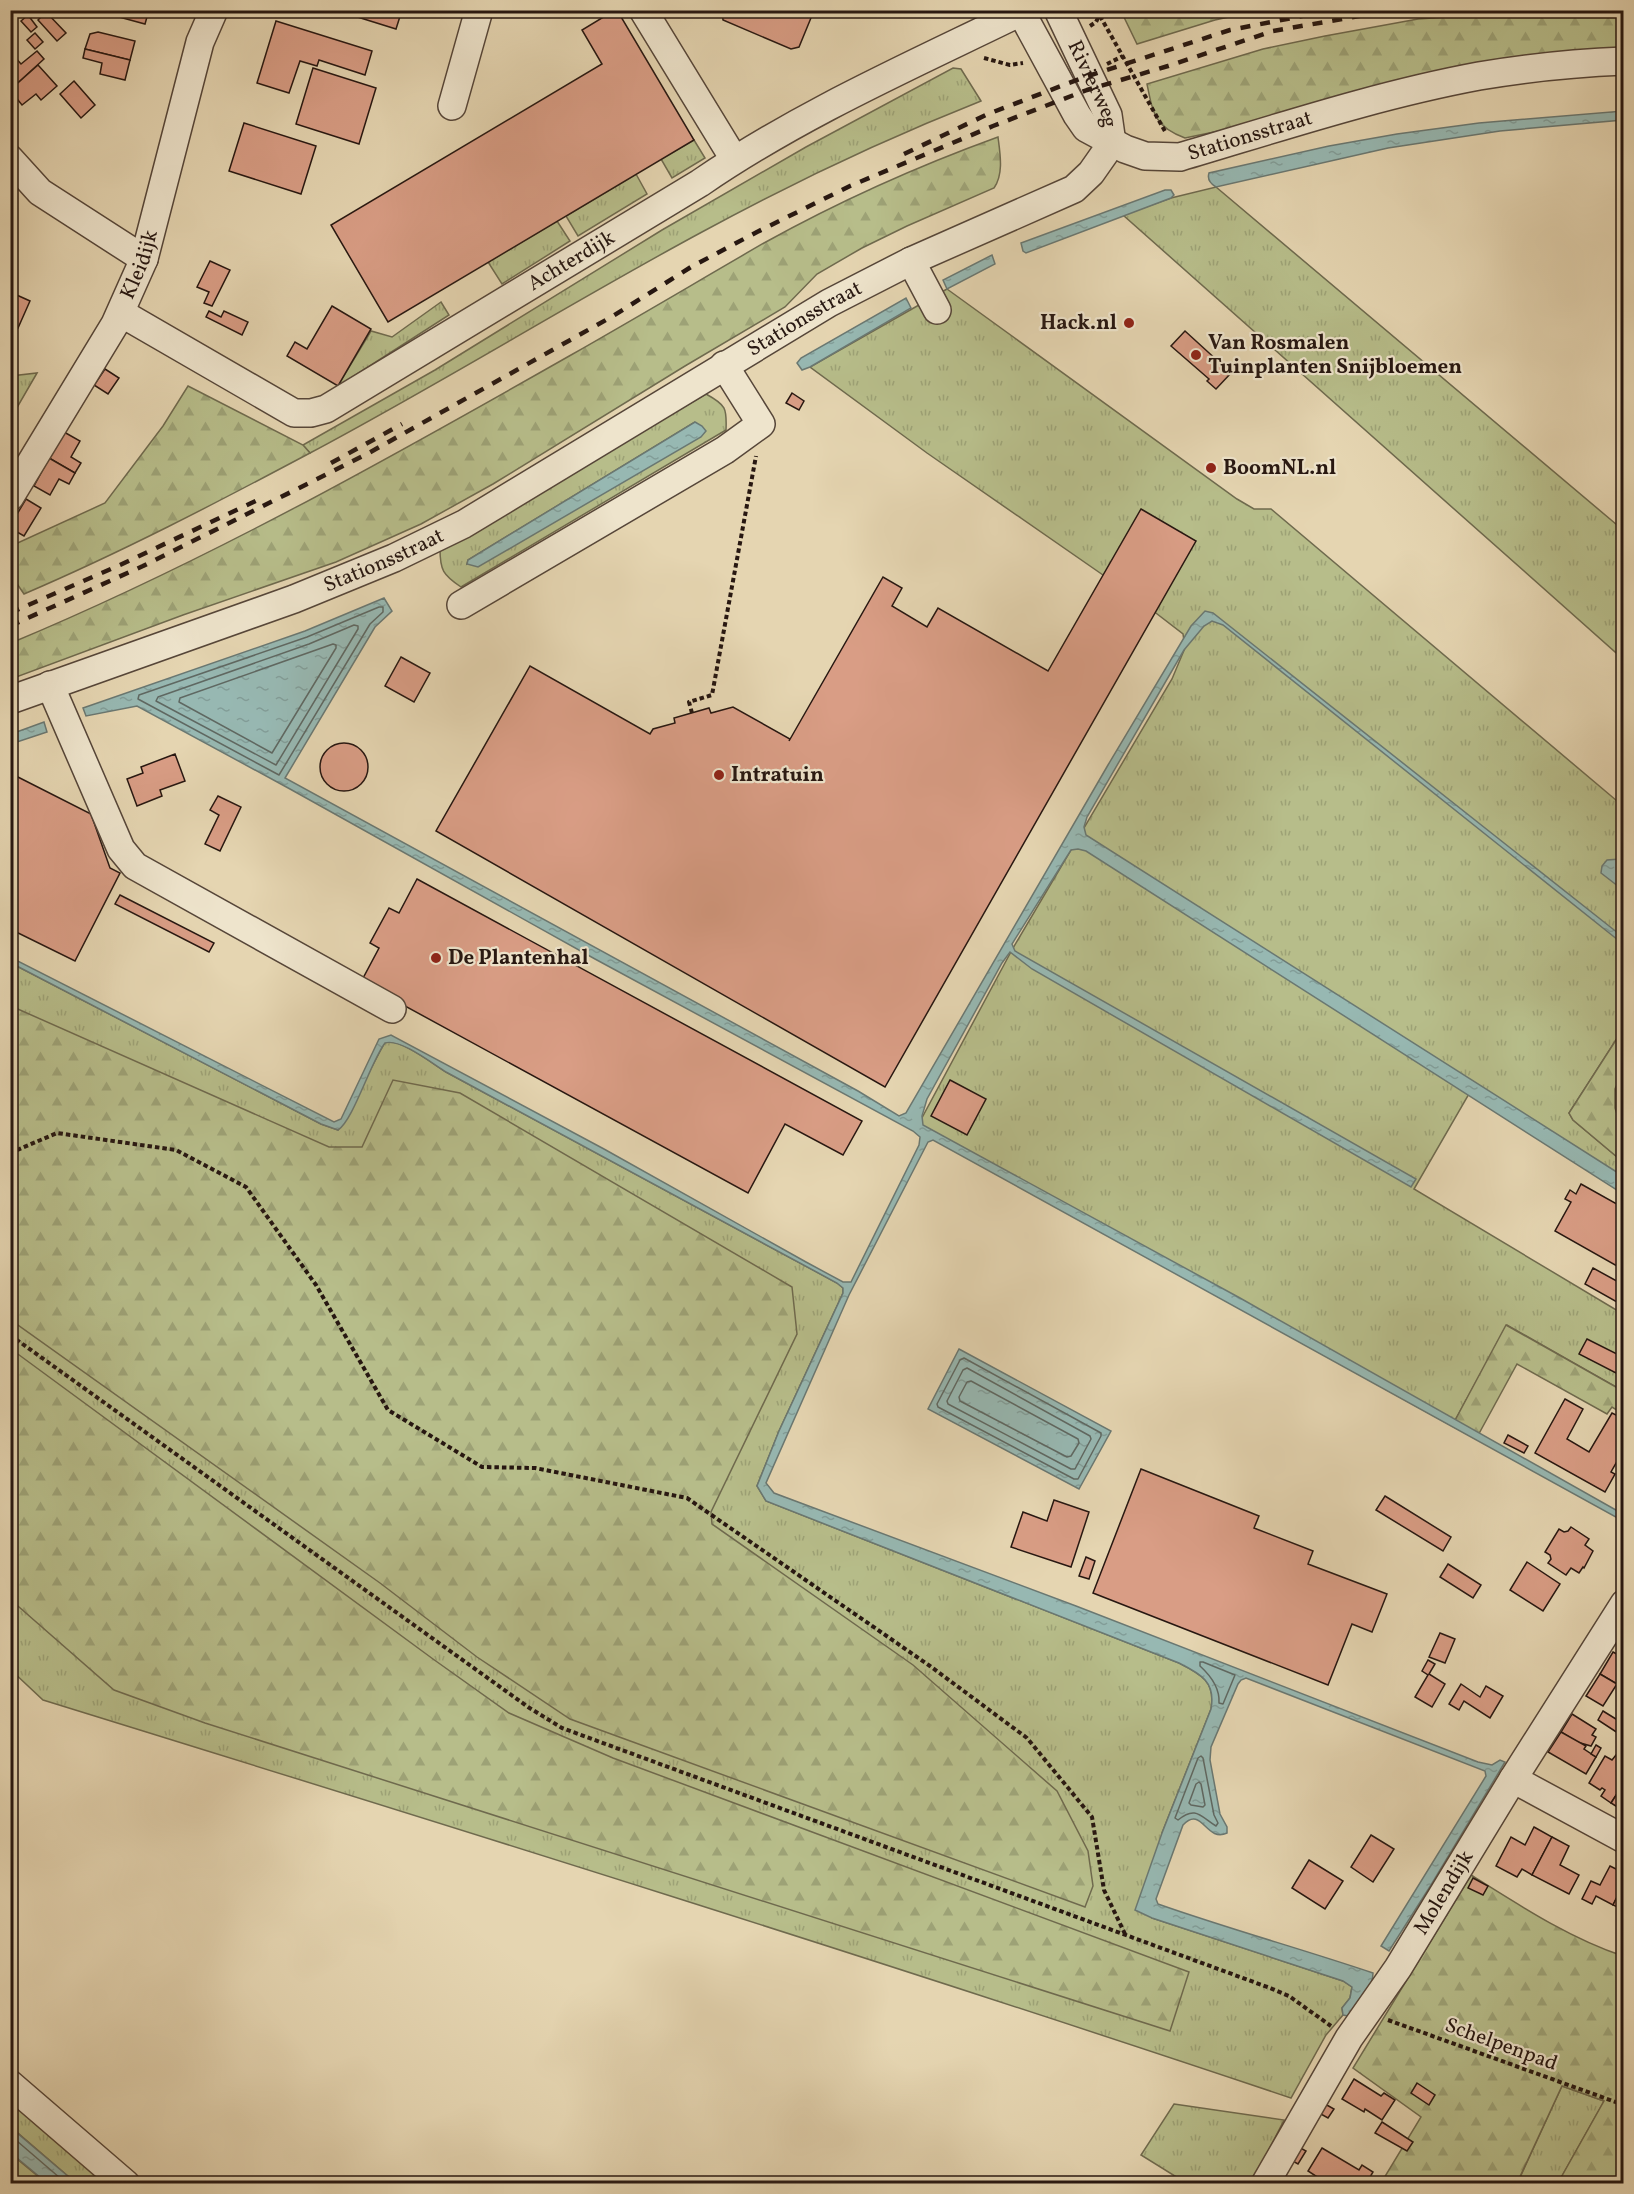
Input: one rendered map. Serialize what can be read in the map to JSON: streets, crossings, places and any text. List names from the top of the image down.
{
  "streets": {
    "street": [
      "Rivierweg",
      "Stationsstraat",
      "Achterdijk",
      "Kleidijk",
      "Molendijk"
    ],
    "path": ["Schelpenpad"]
  },
  "crossings": [
    ["Rivierweg", "Stationsstraat"],
    ["Rivierweg", "Achterdijk"],
    ["Achterdijk", "Kleidijk"],
    ["Molendijk", "Schelpenpad"]
  ],
  "places": [
    "Hack.nl",
    "Van Rosmalen Tuinplanten Snijbloemen",
    "BoomNL.nl",
    "Intratuin",
    "De Plantenhal"
  ]
}
